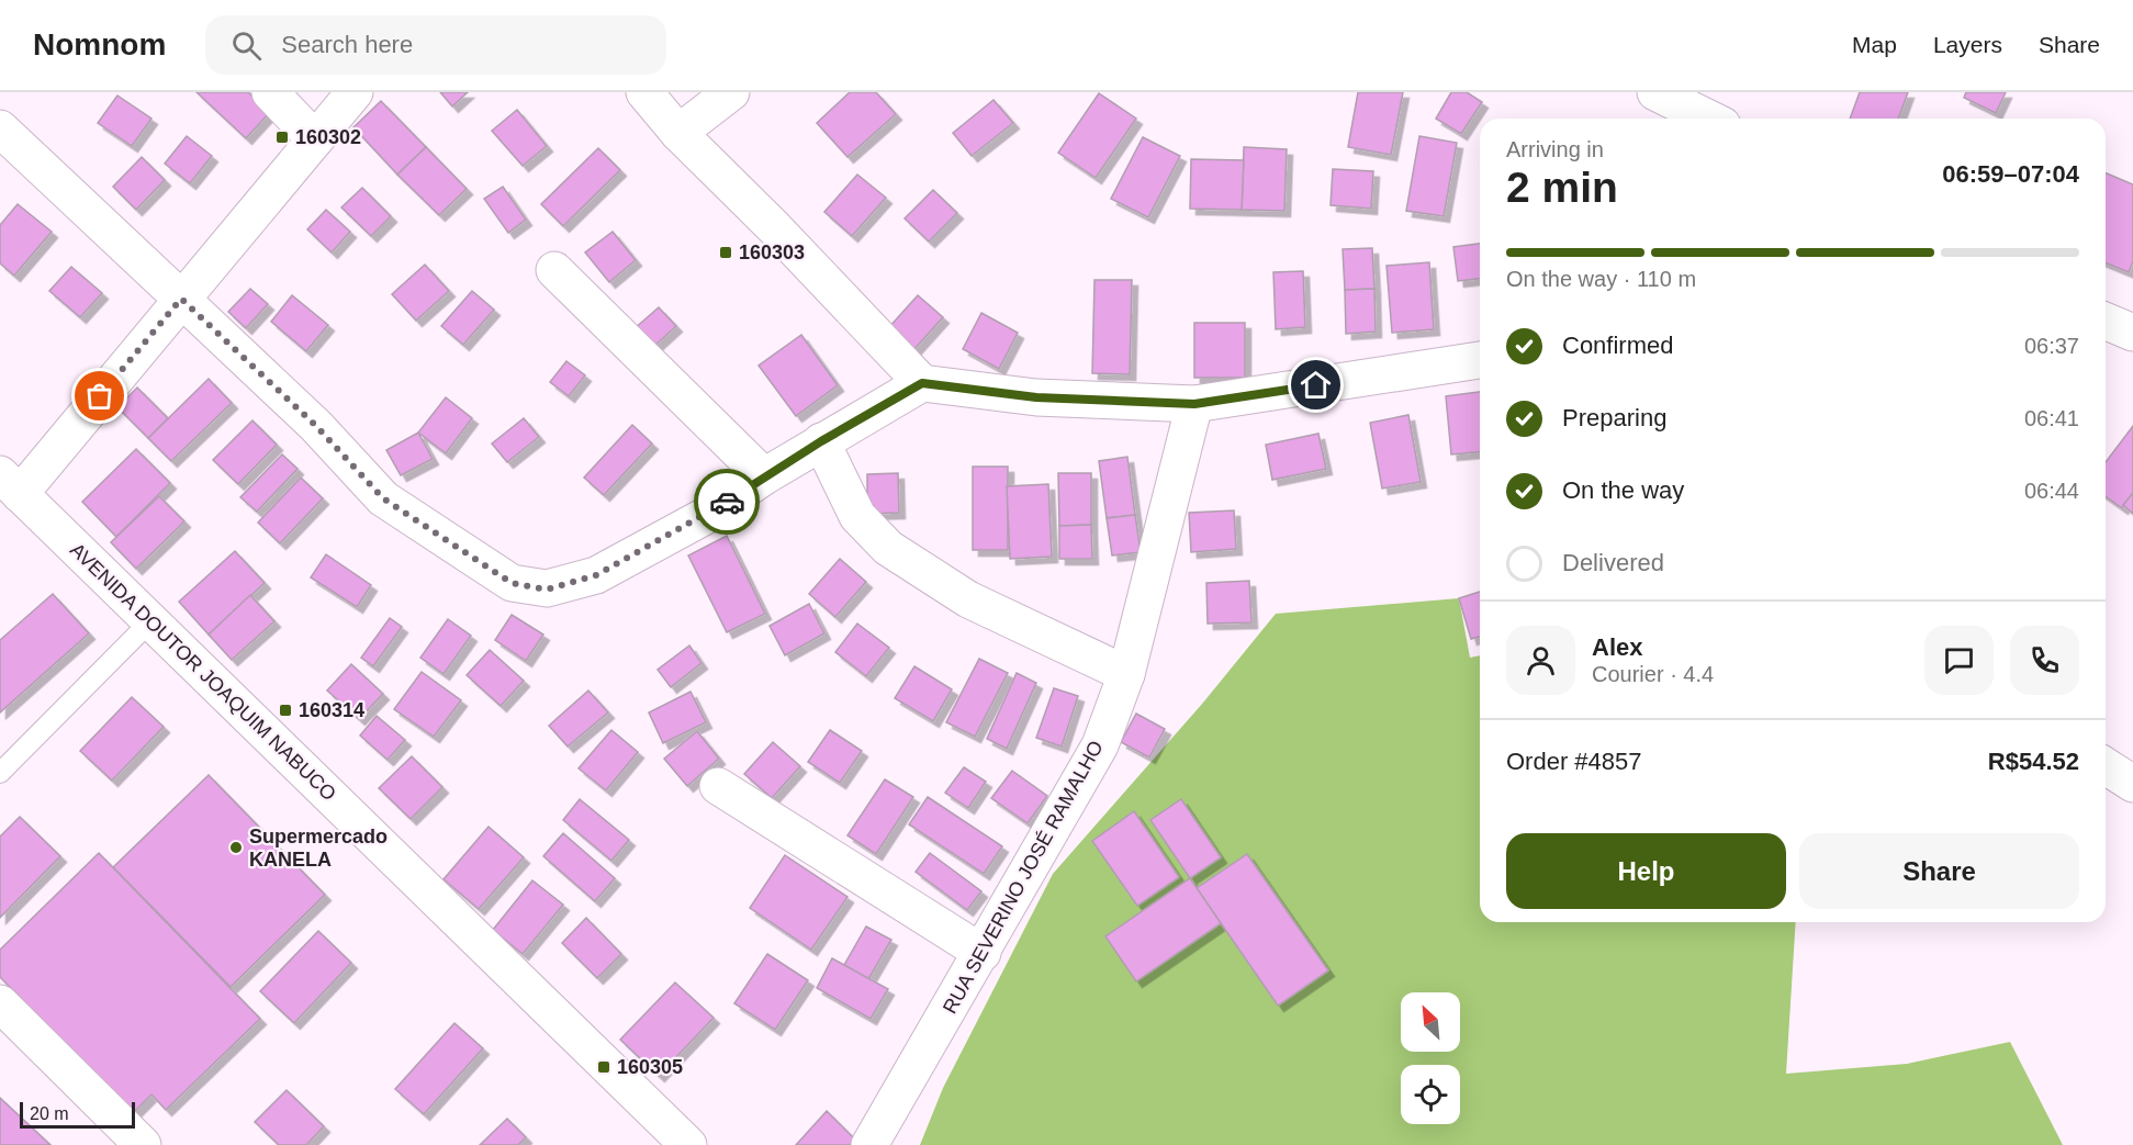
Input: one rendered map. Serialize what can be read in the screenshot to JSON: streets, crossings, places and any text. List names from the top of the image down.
{
  "streets": {
    "street": ["AVENIDA DOUTOR JOAQUIM NABUCO", "RUA SEVERINO JOSÉ RAMALHO"]
  },
  "places": {
    "transit": [
      "160302",
      "160303",
      "160314",
      "160305"
    ],
    "other": ["Supermercado KANELA"]
  },
  "scale_bar": "20 m",
  "north": "top left",
  "page": {
    "header": "Nomnom",
    "search": "Search here",
    "nav": ["Map", "Layers", "Share"],
    "heading": ["2 min", "Arriving in", "06:59–07:04"],
    "panel": [
      "Alex",
      "Courier · 4.4",
      "Order #4857",
      "R$54.52"
    ],
    "bar": "On the way · 110 m",
    "list": [
      ["Confirmed", "06:37"],
      ["Preparing", "06:41"],
      ["On the way", "06:44"],
      "Delivered"
    ],
    "buttons": ["Help", "Share"],
    "scale": "20 m"
  }
}
